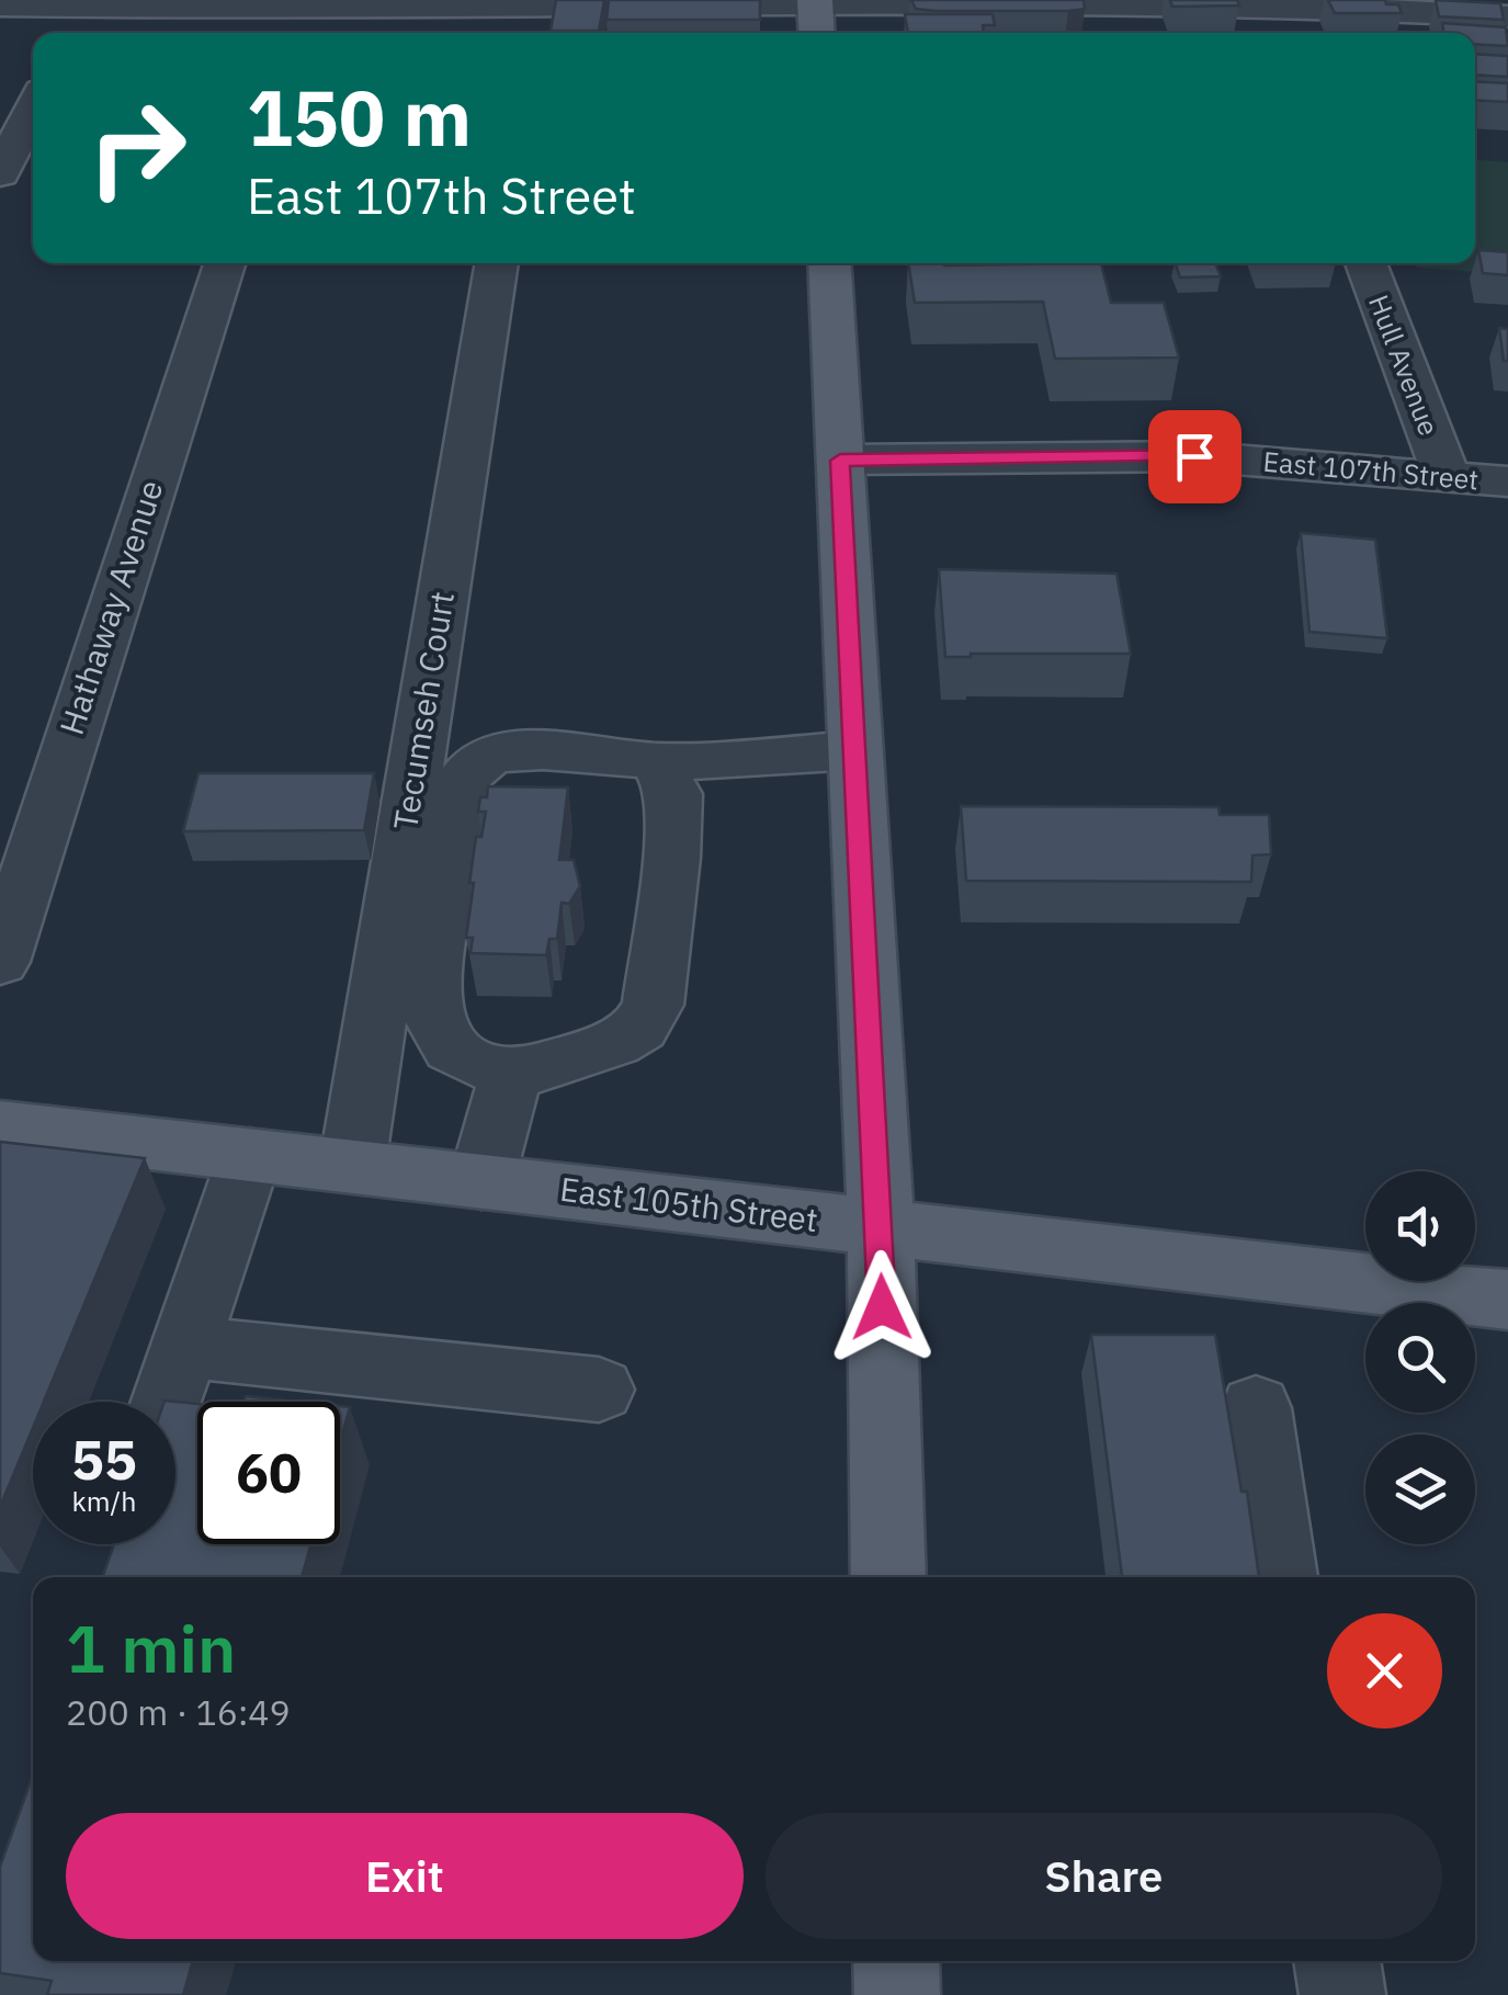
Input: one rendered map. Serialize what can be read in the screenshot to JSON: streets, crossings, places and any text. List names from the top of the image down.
{
  "streets": {
    "main road": ["East 105th Street"],
    "street": [
      "Hull Avenue",
      "East 107th Street",
      "Hathaway Avenue",
      "Tecumseh Court"
    ]
  },
  "crossings": [
    ["Hull Avenue", "East 107th Street"],
    ["Tecumseh Court", "East 105th Street"]
  ],
  "page": {
    "turn": ["150 m", "East 107th Street"],
    "speed": "55 km/h",
    "limit": "60",
    "heading": ["1 min", "200 m · 16:49"],
    "buttons": ["Exit", "Share"]
  }
}
